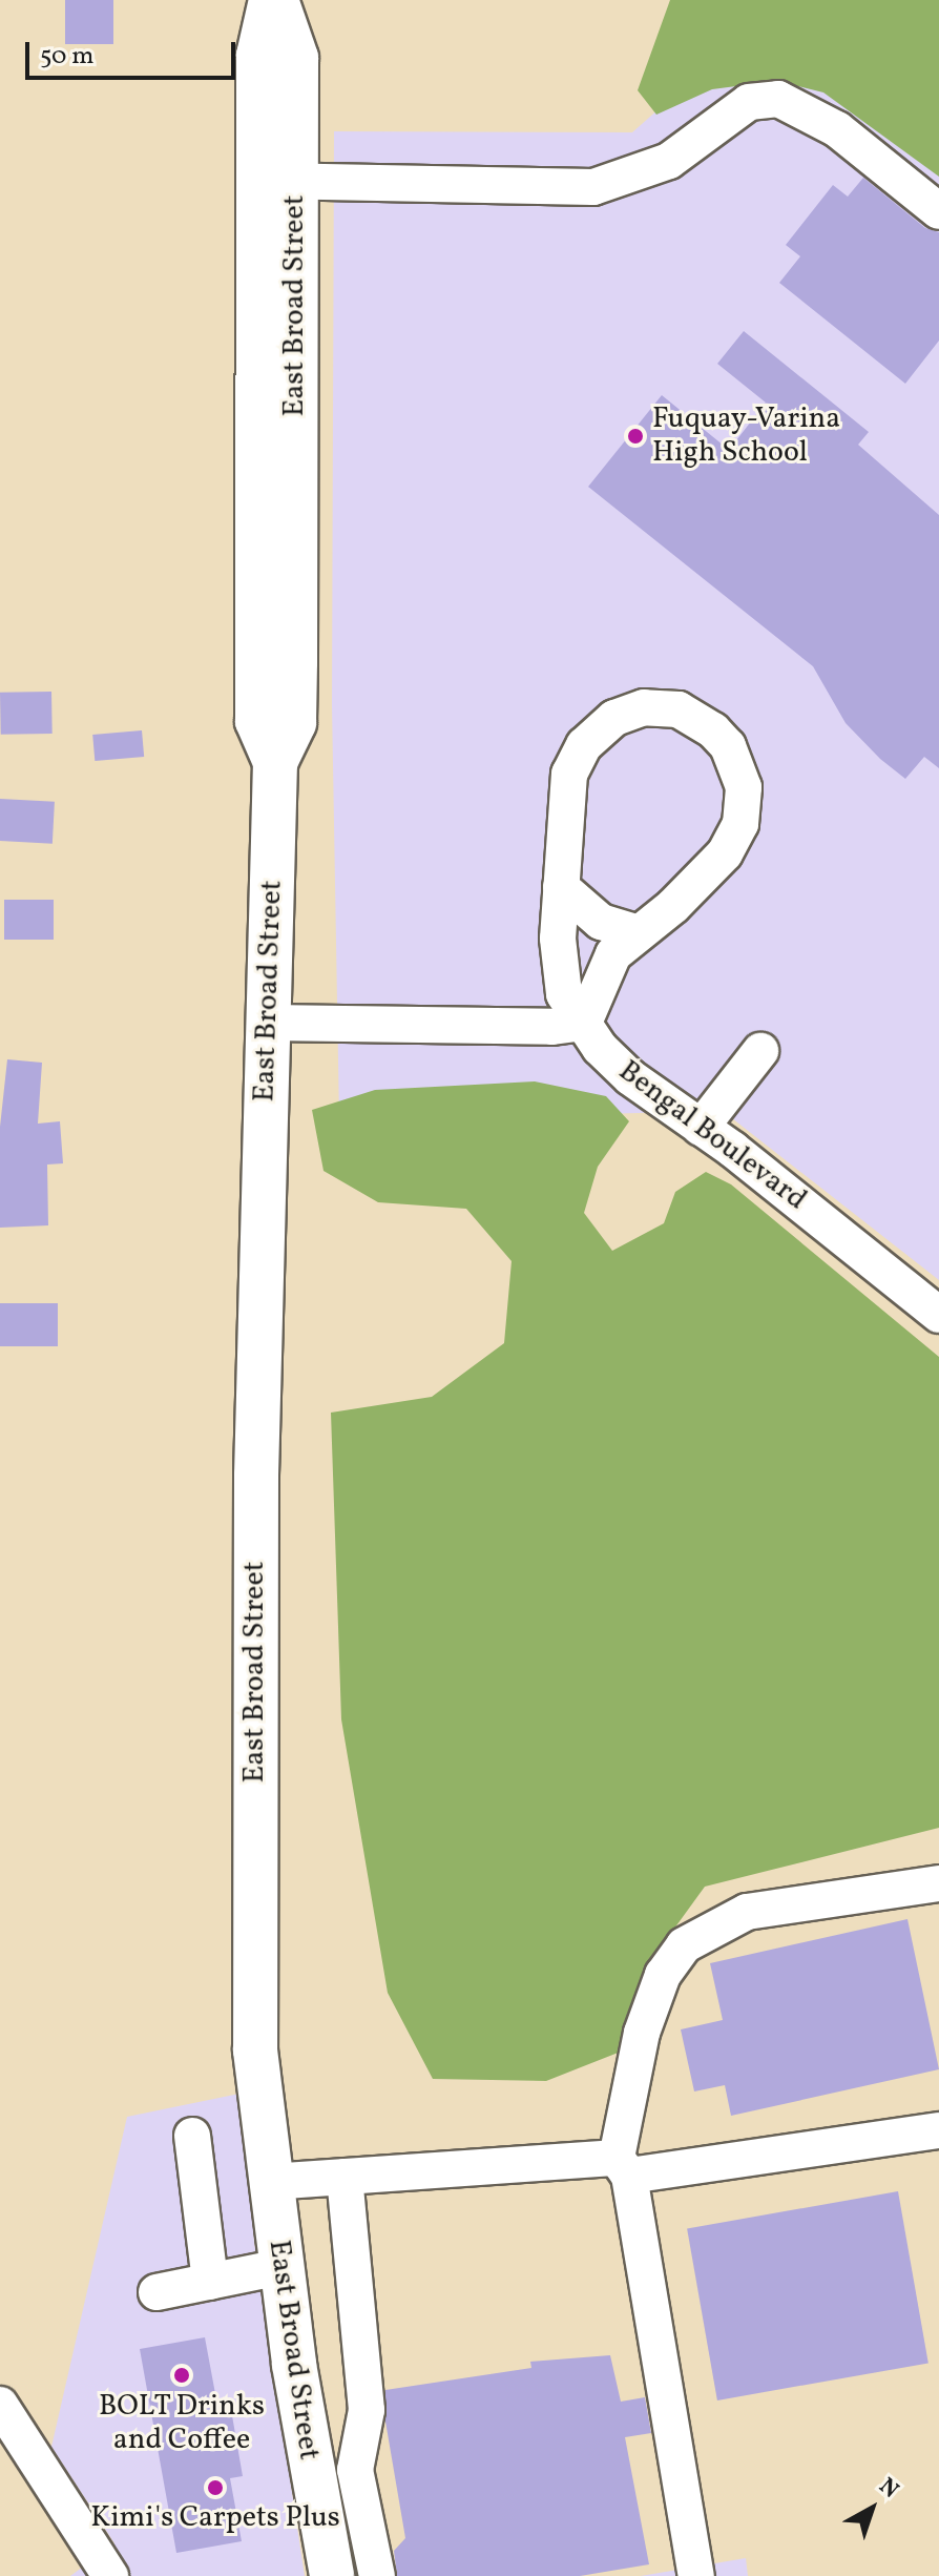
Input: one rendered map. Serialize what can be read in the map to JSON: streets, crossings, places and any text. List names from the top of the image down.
{
  "streets": {
    "main road": ["East Broad Street"],
    "street": ["Bengal Boulevard"]
  },
  "places": ["Fuquay-Varina High School", "BOLT Drinks and Coffee", "Kimi's Carpets Plus"],
  "scale_bar": "50 m",
  "north": "top right"
}
